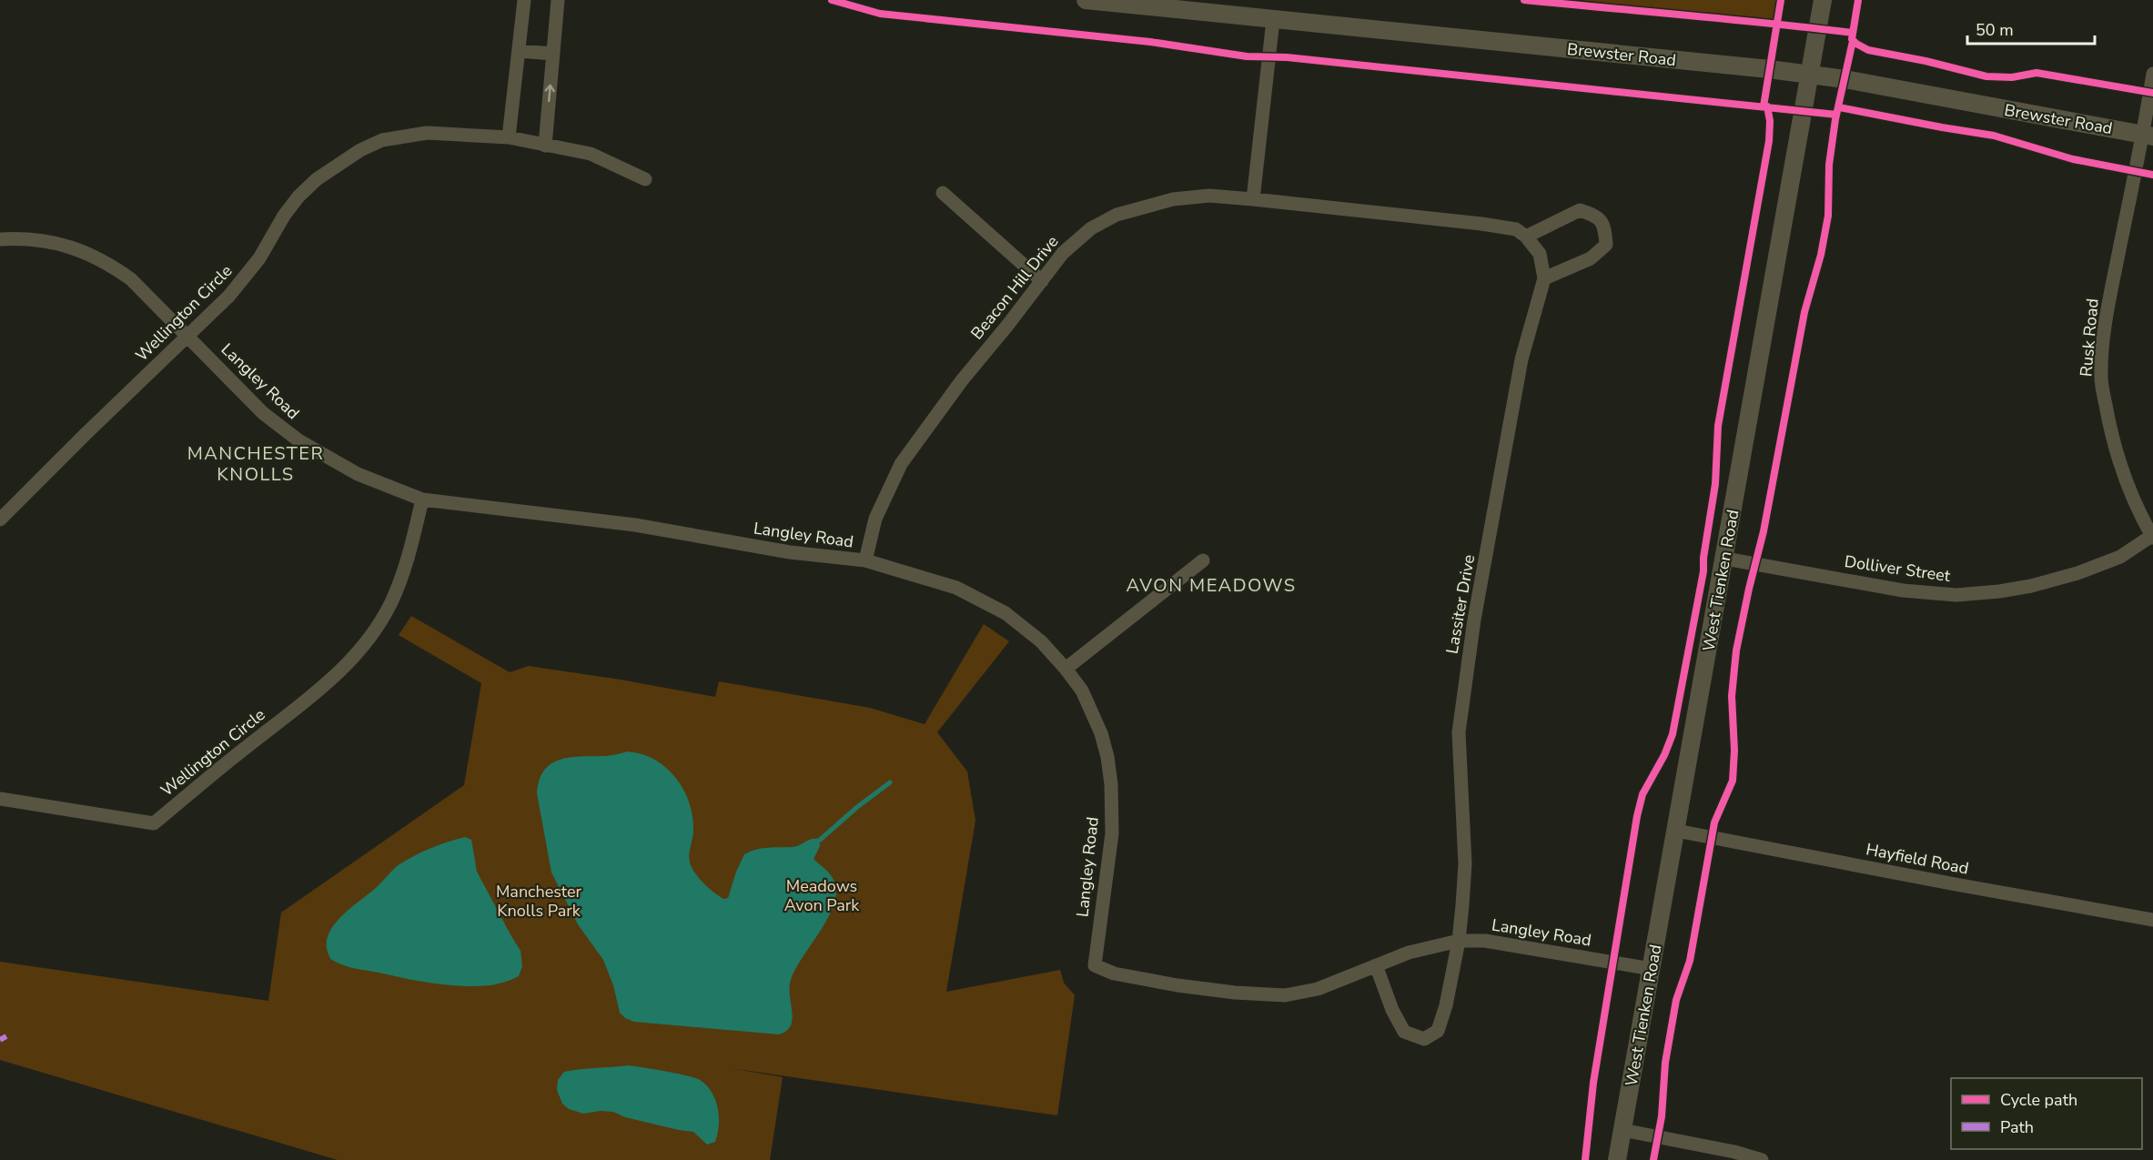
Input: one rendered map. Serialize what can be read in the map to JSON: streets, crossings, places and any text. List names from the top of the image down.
{
  "streets": {
    "street": [
      "Brewster Road",
      "Beacon Hill Drive",
      "Wellington Circle",
      "Rusk Road",
      "Langley Road",
      "Dolliver Street",
      "West Tienken Road",
      "Lassiter Drive",
      "Hayfield Road"
    ]
  },
  "crossings": [
    ["Brewster Road", "Rusk Road"],
    ["Brewster Road", "West Tienken Road"],
    ["Beacon Hill Drive", "Langley Road"],
    ["Wellington Circle", "Langley Road"],
    ["Rusk Road", "Dolliver Street"],
    ["Langley Road", "West Tienken Road"],
    ["Langley Road", "Lassiter Drive"],
    ["Dolliver Street", "West Tienken Road"],
    ["West Tienken Road", "Hayfield Road"]
  ],
  "districts": ["MANCHESTER KNOLLS", "AVON MEADOWS"],
  "parks": ["Meadows Avon Park", "Manchester Knolls Park"],
  "legend": ["Cycle path", "Path"],
  "scale_bar": "50 m"
}
